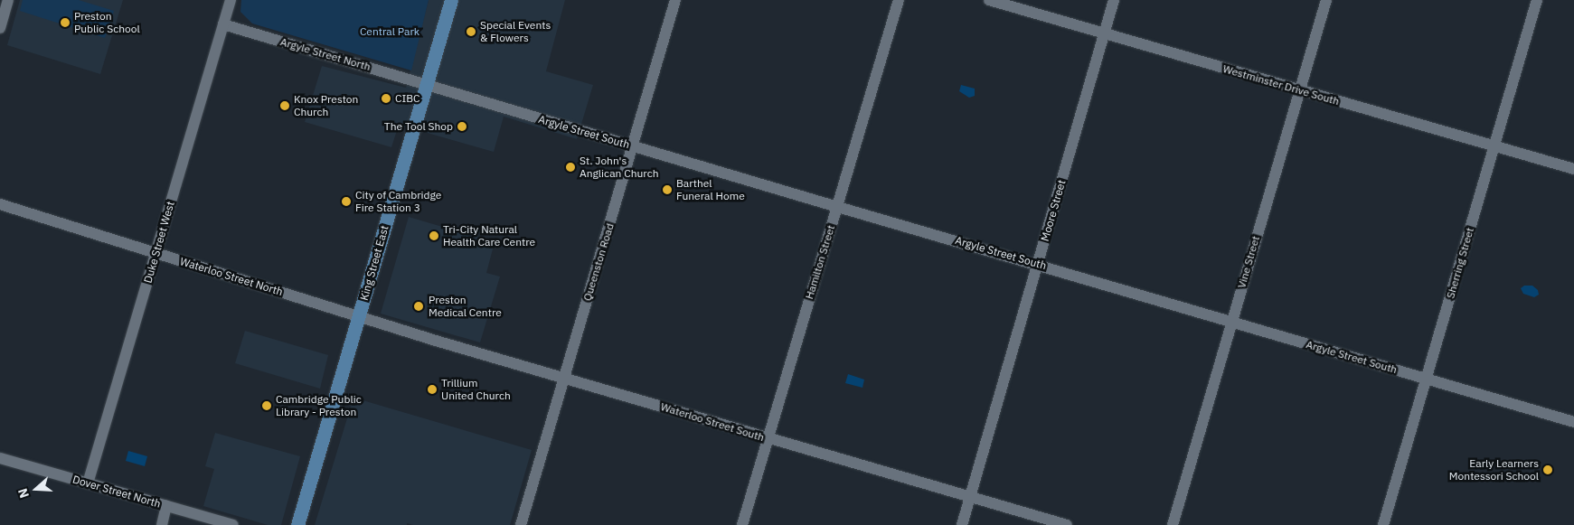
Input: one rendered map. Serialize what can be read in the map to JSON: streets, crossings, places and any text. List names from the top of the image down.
{
  "streets": {
    "main road": ["King Street East"],
    "street": [
      "Argyle Street North",
      "Westminster Drive South",
      "Argyle Street South",
      "Moore Street",
      "Duke Street West",
      "Queenston Road",
      "Hamilton Street",
      "Vine Street",
      "Sherring Street",
      "Waterloo Street North",
      "Waterloo Street South",
      "Dover Street North"
    ]
  },
  "crossings": [
    ["Argyle Street North", "Argyle Street South"],
    ["Argyle Street North", "Duke Street West"],
    ["Argyle Street North", "King Street East"],
    ["Westminster Drive South", "Moore Street"],
    ["Westminster Drive South", "Vine Street"],
    ["Westminster Drive South", "Sherring Street"],
    ["Argyle Street South", "Moore Street"],
    ["Argyle Street South", "Queenston Road"],
    ["Argyle Street South", "Hamilton Street"],
    ["Argyle Street South", "Vine Street"],
    ["Argyle Street South", "King Street East"],
    ["Argyle Street South", "Sherring Street"],
    ["Moore Street", "Waterloo Street South"],
    ["Duke Street West", "Waterloo Street North"],
    ["Duke Street West", "Dover Street North"],
    ["Queenston Road", "Waterloo Street South"],
    ["Hamilton Street", "Waterloo Street South"],
    ["King Street East", "Waterloo Street North"],
    ["King Street East", "Waterloo Street South"],
    ["Waterloo Street North", "Waterloo Street South"]
  ],
  "parks": ["Central Park"],
  "places": [
    "Preston Public School",
    "Special Events & Flowers",
    "CIBC",
    "Knox Preston Church",
    "The Tool Shop",
    "St. John's Anglican Church",
    "Barthel Funeral Home",
    "City of Cambridge Fire Station 3",
    "Tri-City Natural Health Care Centre",
    "Preston Medical Centre",
    "Trillium United Church",
    "Cambridge Public Library - Preston",
    "Early Learners Montessori School"
  ],
  "north": "left"
}
